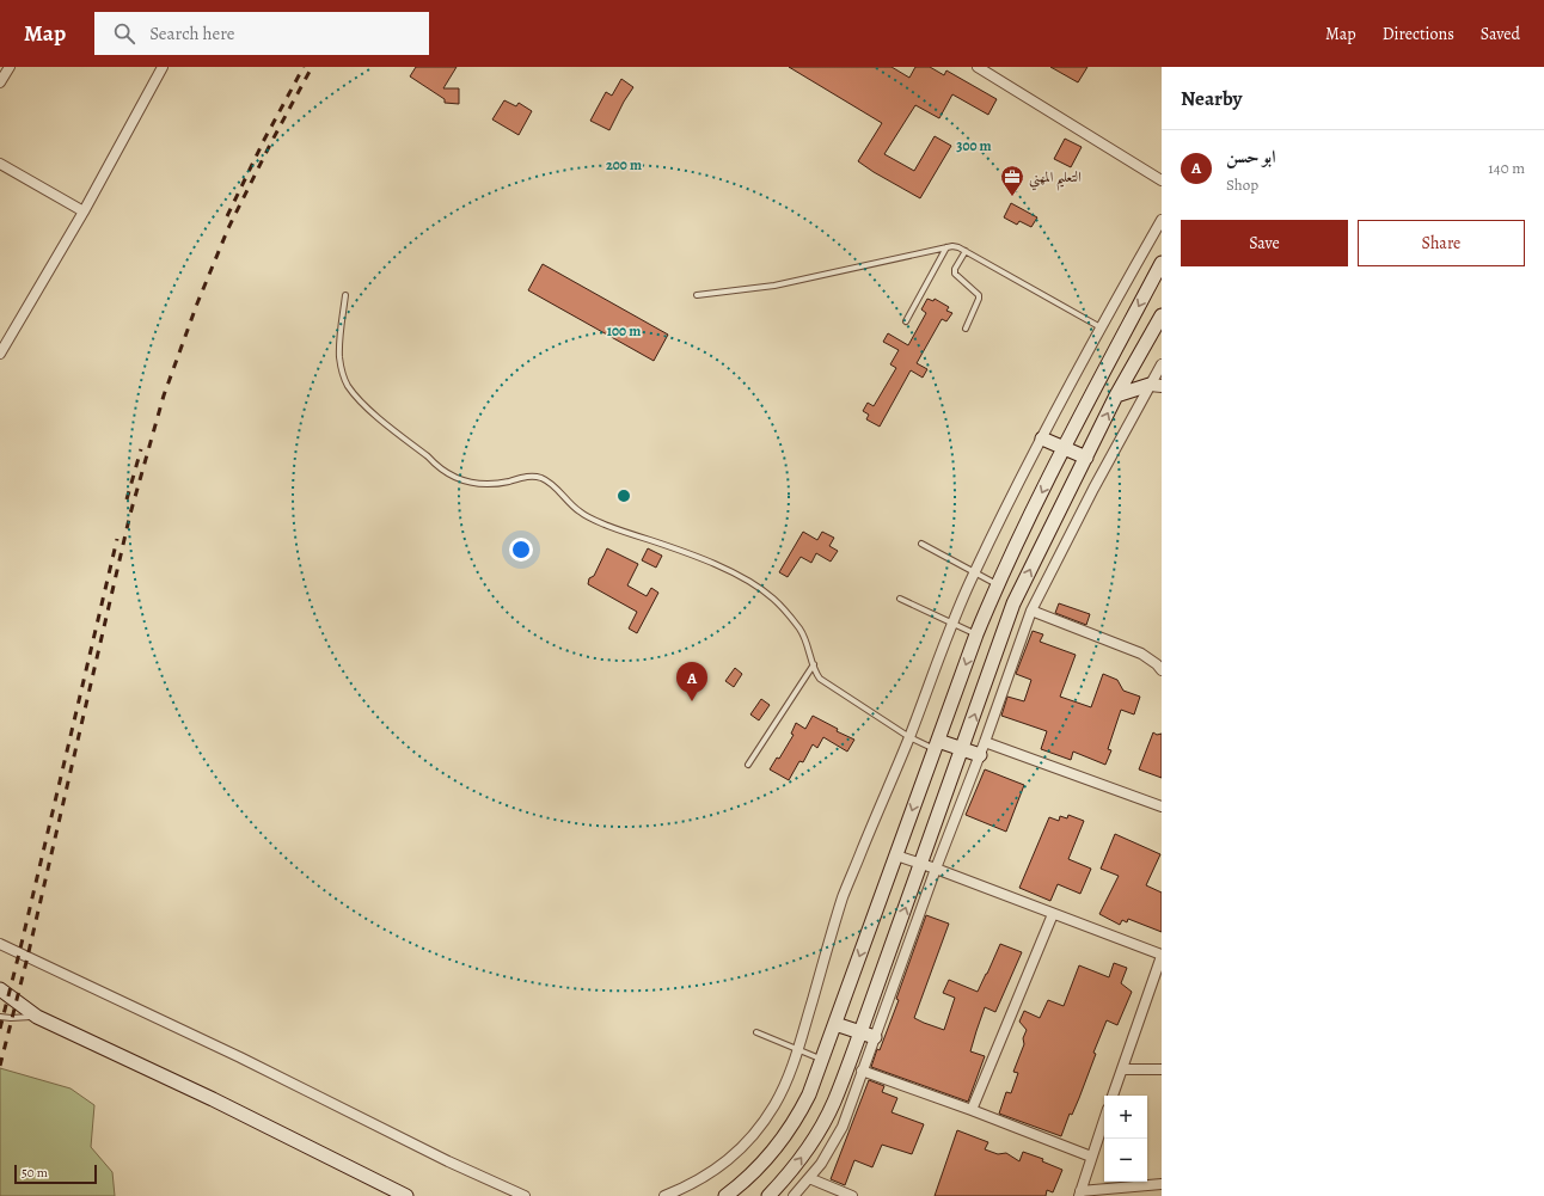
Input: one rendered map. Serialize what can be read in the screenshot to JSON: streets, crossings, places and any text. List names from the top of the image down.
{
  "places": {
    "office": ["التعليم المهني"]
  },
  "scale_bar": "50 m",
  "page": {
    "header": "Map",
    "search": "Search here",
    "nav": ["Map", "Directions", "Saved"],
    "heading": "Nearby",
    "list": [
      {
        "mark": "A",
        "name": "ابو حسن",
        "note": "Shop",
        "value": "140 m"
      }
    ],
    "buttons": ["Save", "Share"],
    "pins": "A",
    "map_buttons": ["+", "−"],
    "scale": "50 m"
  },
  "rings": ["300 m", "200 m", "100 m"]
}
